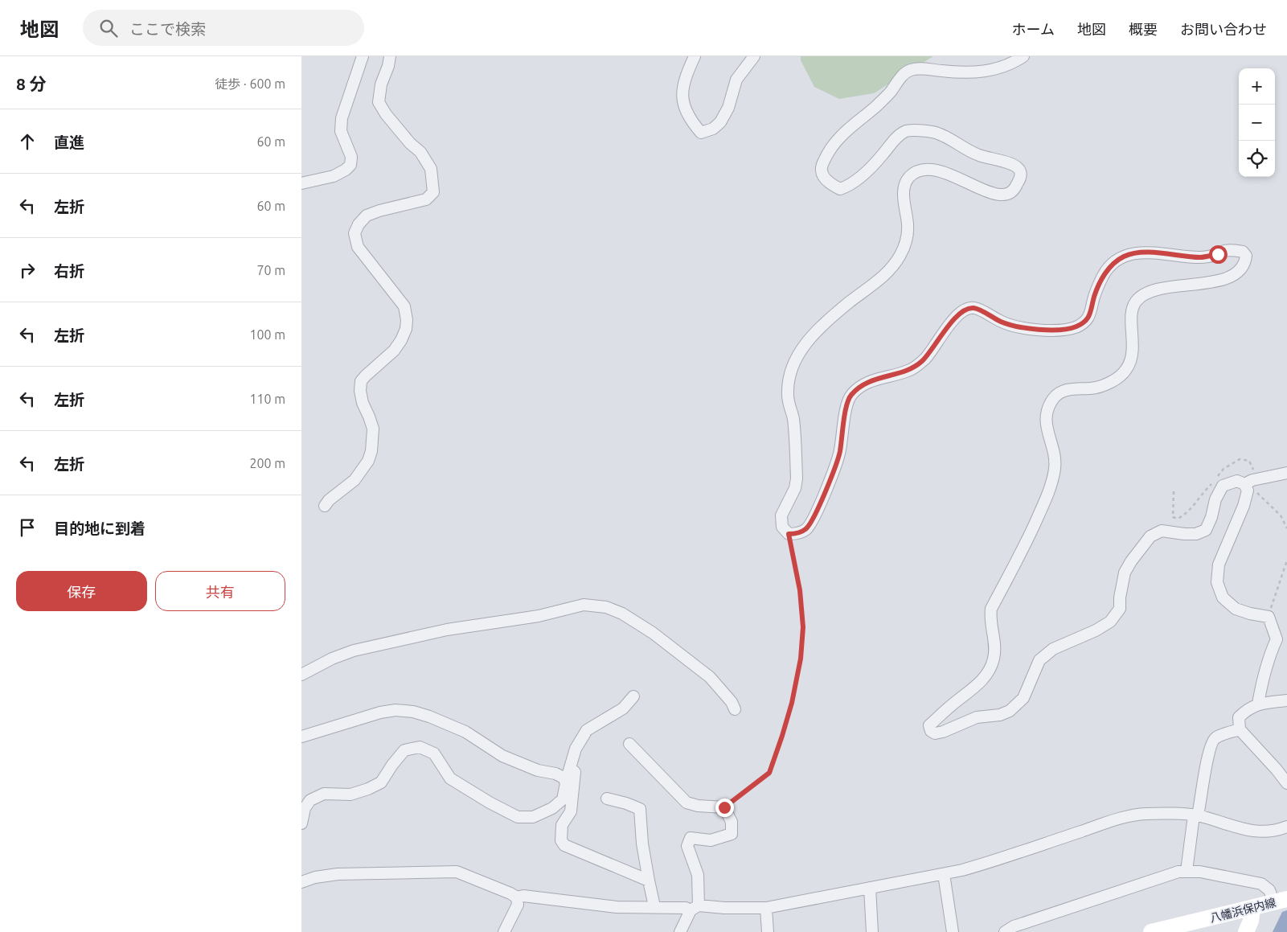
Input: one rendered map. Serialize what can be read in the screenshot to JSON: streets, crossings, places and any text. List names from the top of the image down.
{
  "streets": {
    "main road": ["八幡浜保内線"]
  },
  "page": {
    "header": "地図",
    "search": "ここで検索",
    "nav": [
      "ホーム",
      "地図",
      "概要",
      "お問い合わせ"
    ],
    "heading": ["8 分", "徒歩 · 600 m"],
    "map_buttons": ["+", "−"],
    "list": [
      ["直進", "60 m"],
      ["左折", "60 m"],
      ["右折", "70 m"],
      ["左折", "100 m"],
      ["左折", "110 m"],
      ["左折", "200 m"],
      "目的地に到着"
    ],
    "buttons": ["保存", "共有"]
  }
}
